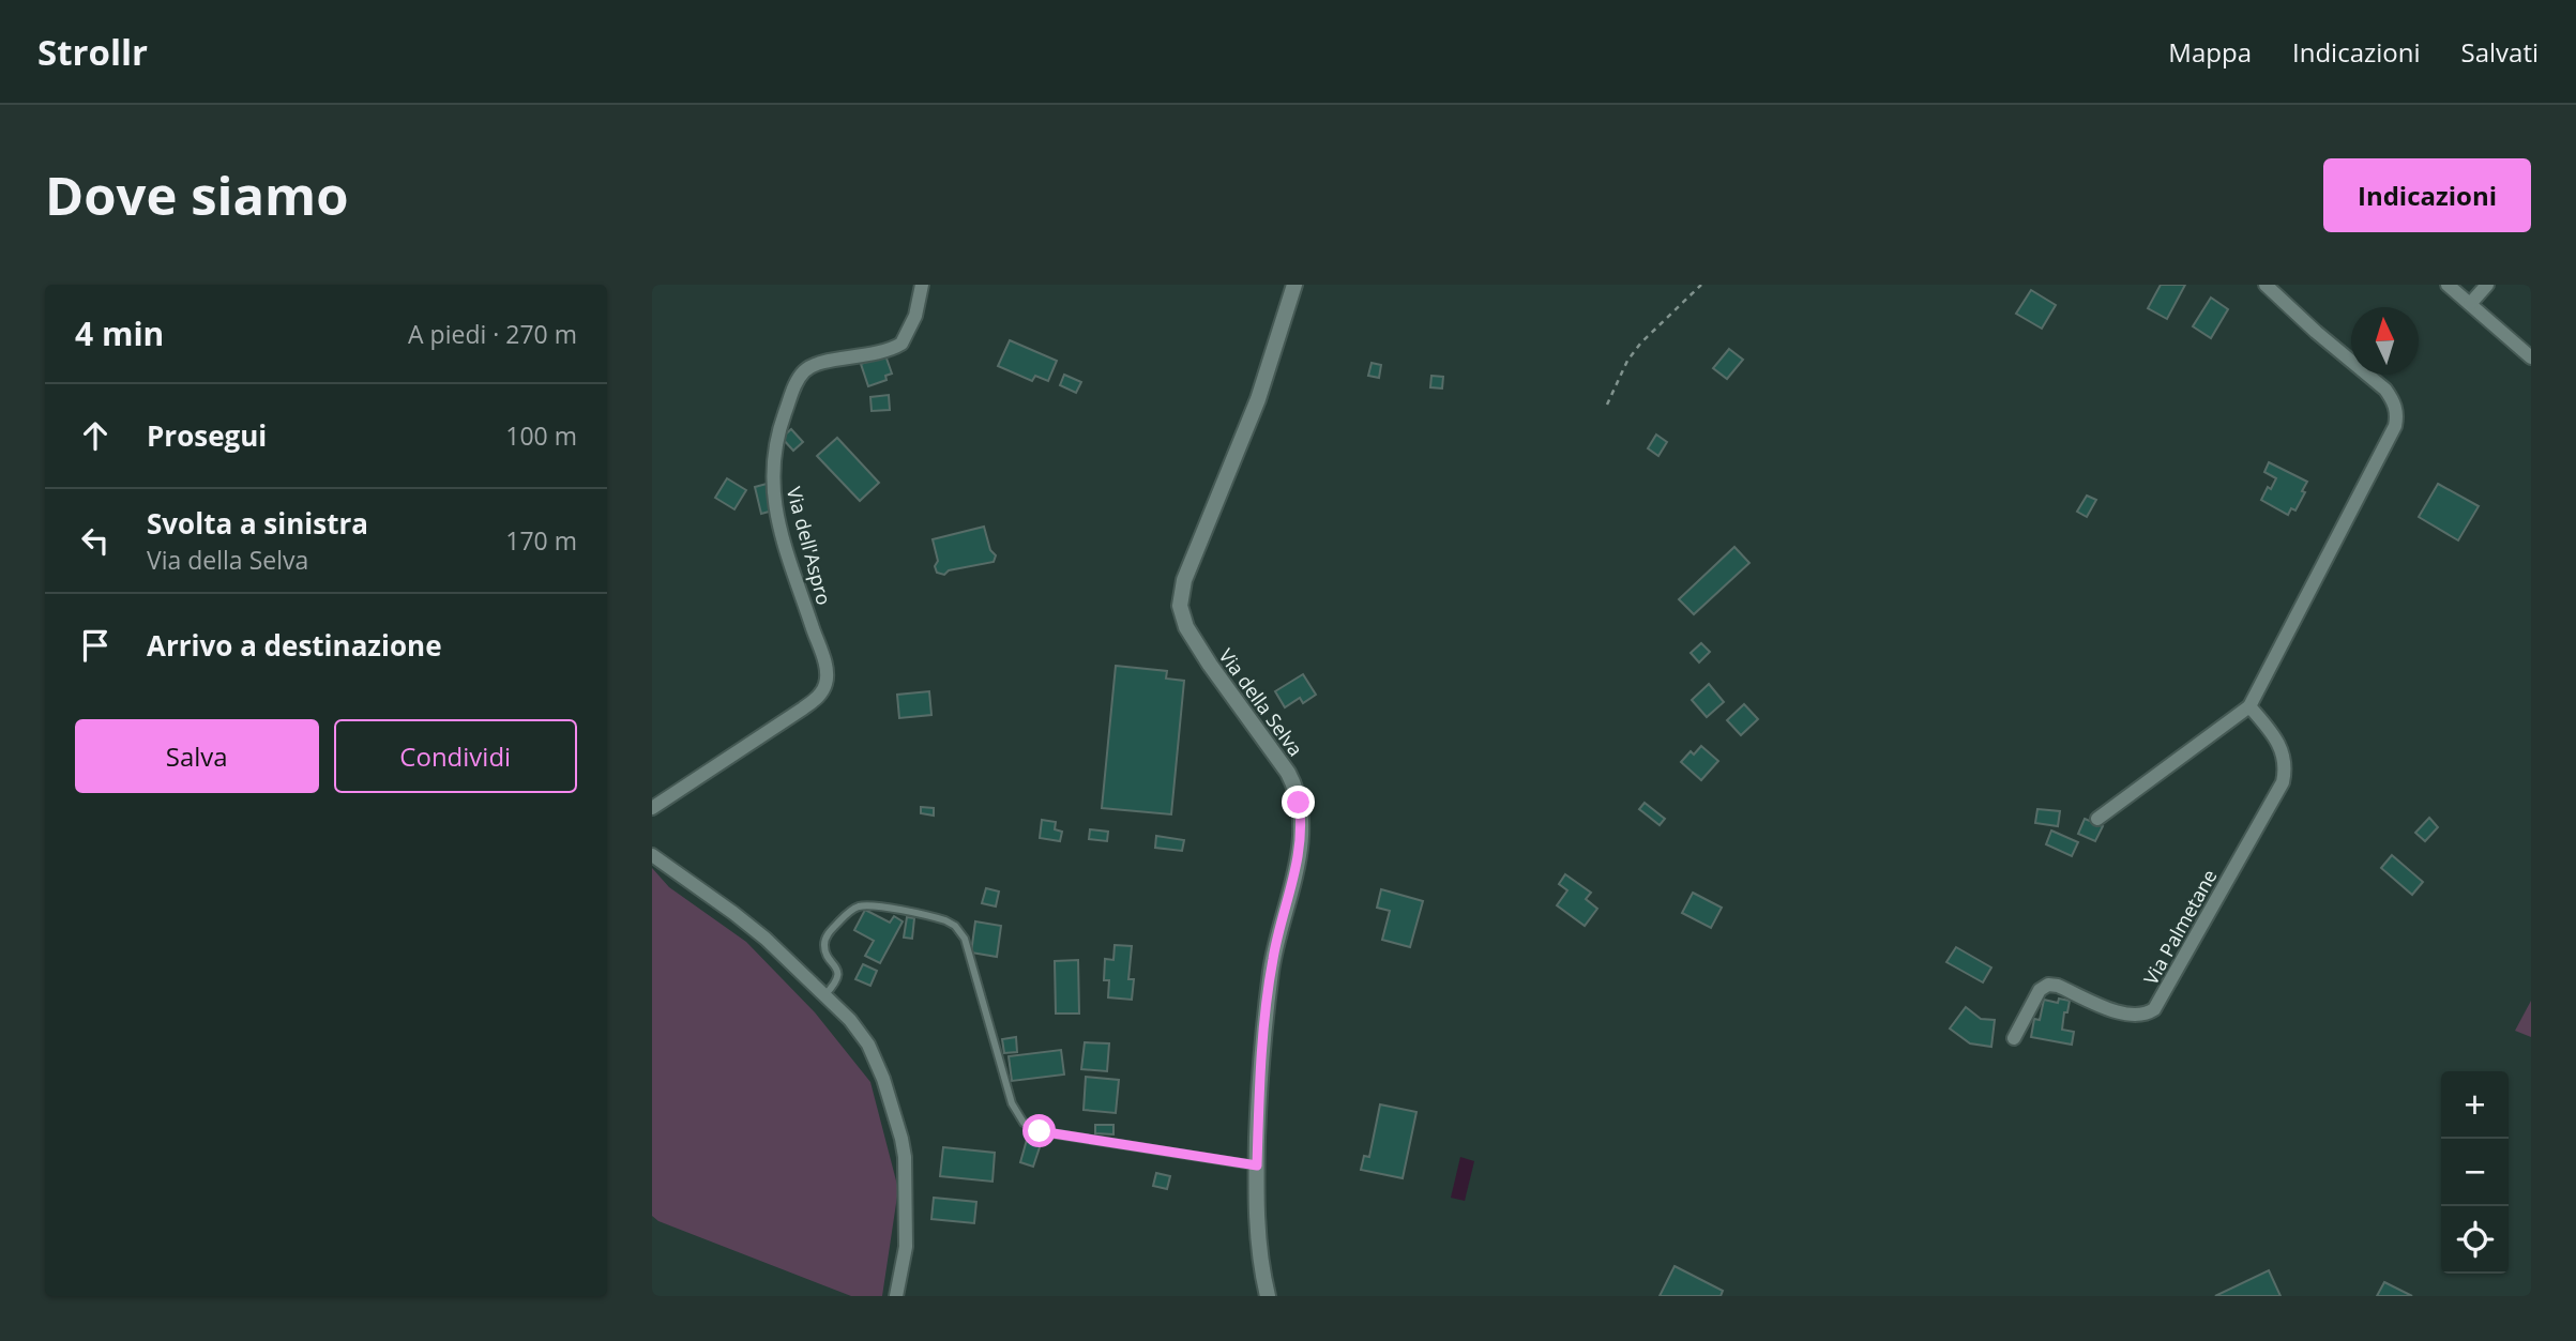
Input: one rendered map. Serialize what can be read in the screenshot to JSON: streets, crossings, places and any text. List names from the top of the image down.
{
  "streets": {
    "street": ["Via dell'Aspro", "Via della Selva", "Via Palmetane"]
  },
  "north": "top",
  "page": {
    "header": "Strollr",
    "nav": ["Mappa", "Indicazioni", "Salvati"],
    "buttons": [
      "Indicazioni",
      ["Salva", "Condividi"]
    ],
    "title": "Dove siamo",
    "heading": ["4 min", "A piedi · 270 m"],
    "list": [
      ["Prosegui", "100 m"],
      ["Svolta a sinistra", "Via della Selva", "170 m"],
      "Arrivo a destinazione"
    ],
    "map_buttons": ["+", "−"]
  }
}
